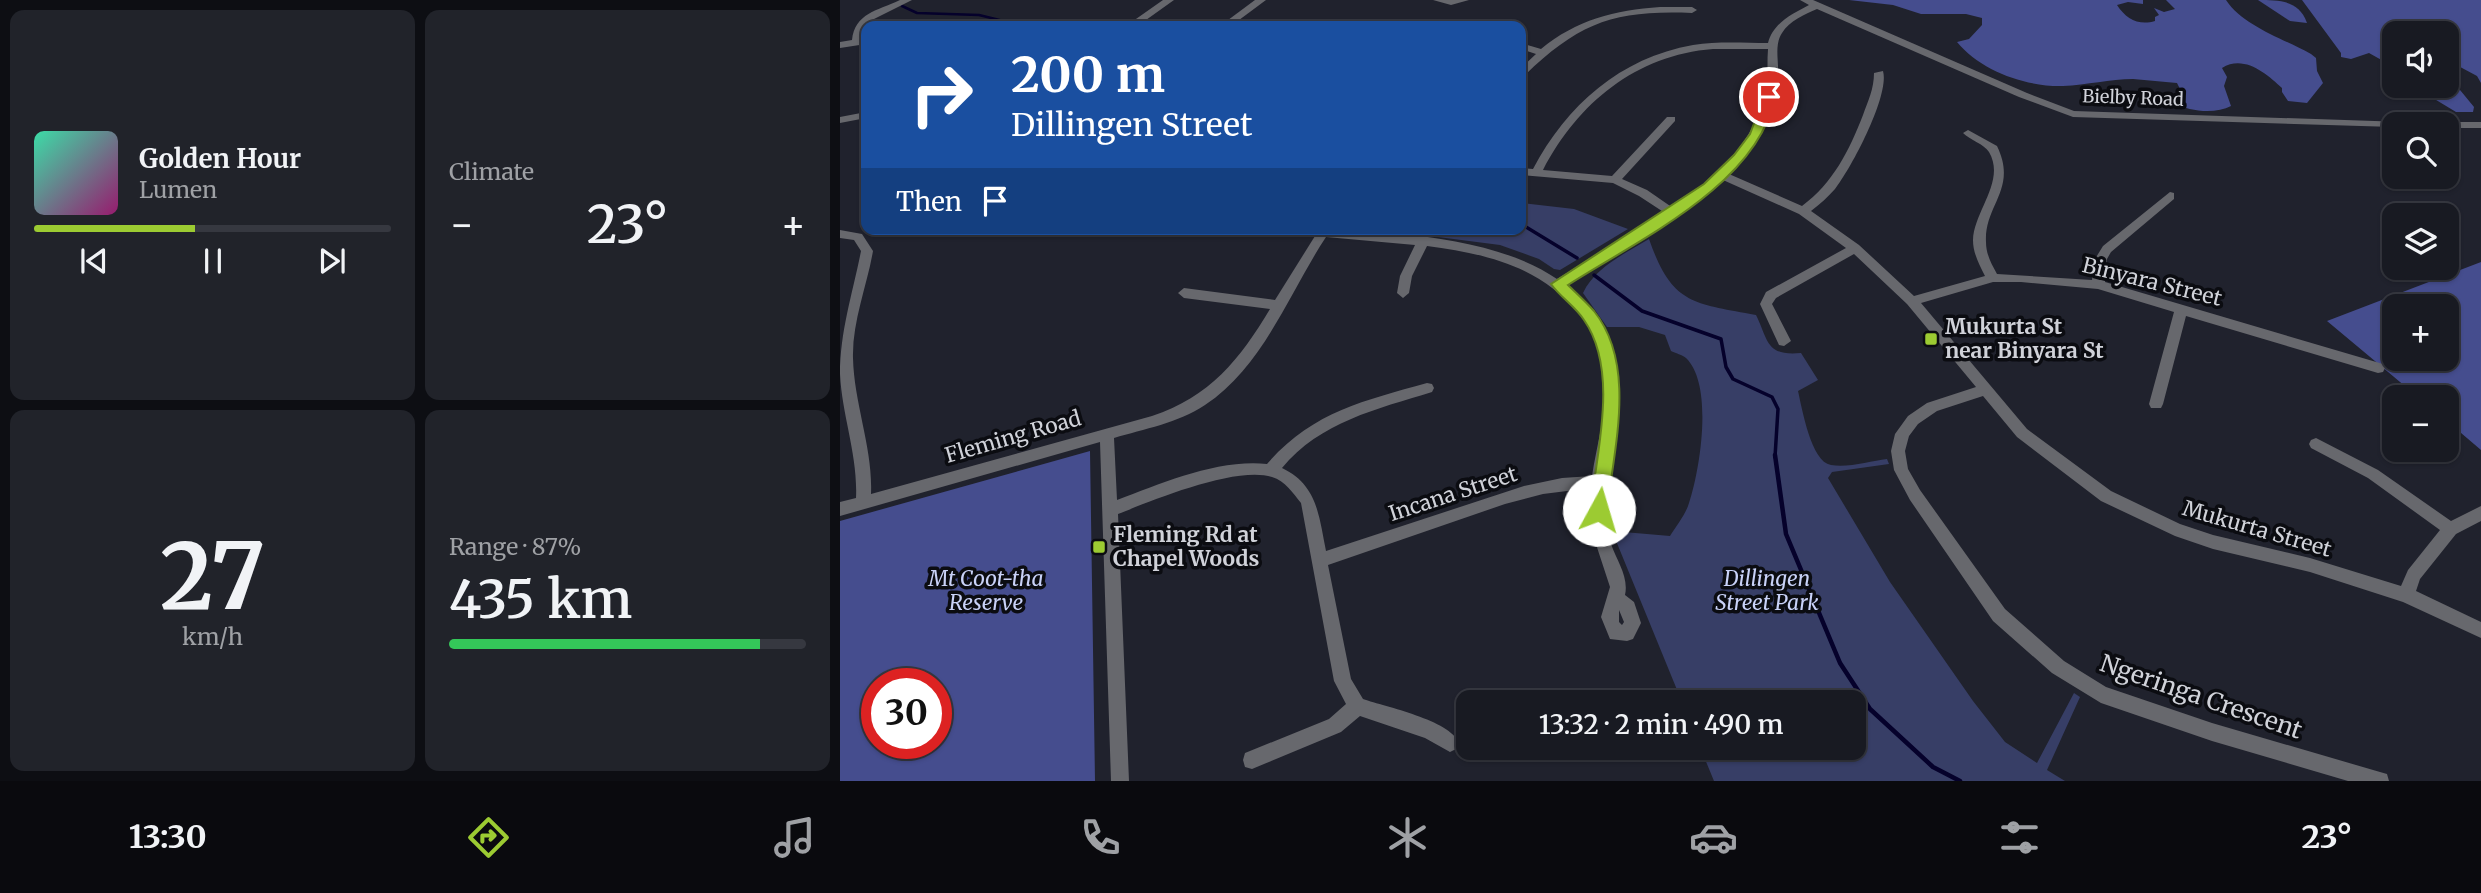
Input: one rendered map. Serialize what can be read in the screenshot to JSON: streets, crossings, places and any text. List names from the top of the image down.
{
  "streets": {
    "street": [
      "Bielby Road",
      "Binyara Street",
      "Fleming Road",
      "Incana Street",
      "Mukurta Street",
      "Ngeringa Crescent"
    ]
  },
  "crossings": [
    ["Binyara Street", "Mukurta Street"],
    ["Mukurta Street", "Ngeringa Crescent"]
  ],
  "parks": ["Mt Coot-tha Reserve", "Dillingen Street Park"],
  "places": {
    "transit": ["Mukurta St near Binyara St", "Fleming Rd at Chapel Woods"]
  },
  "page": {
    "tile": [
      "Climate",
      ["27", "km/h"],
      ["Range · 87%", "435 km"]
    ],
    "map_buttons": ["+", "−"],
    "turn": ["200 m", "Dillingen Street"],
    "song": ["Golden Hour", "Lumen"],
    "then": "Then",
    "heat": ["−", "23°", "+"],
    "limit": "30",
    "trip": "13:32 · 2 min · 490 m",
    "tabs": ["13:30", "23°"]
  }
}
